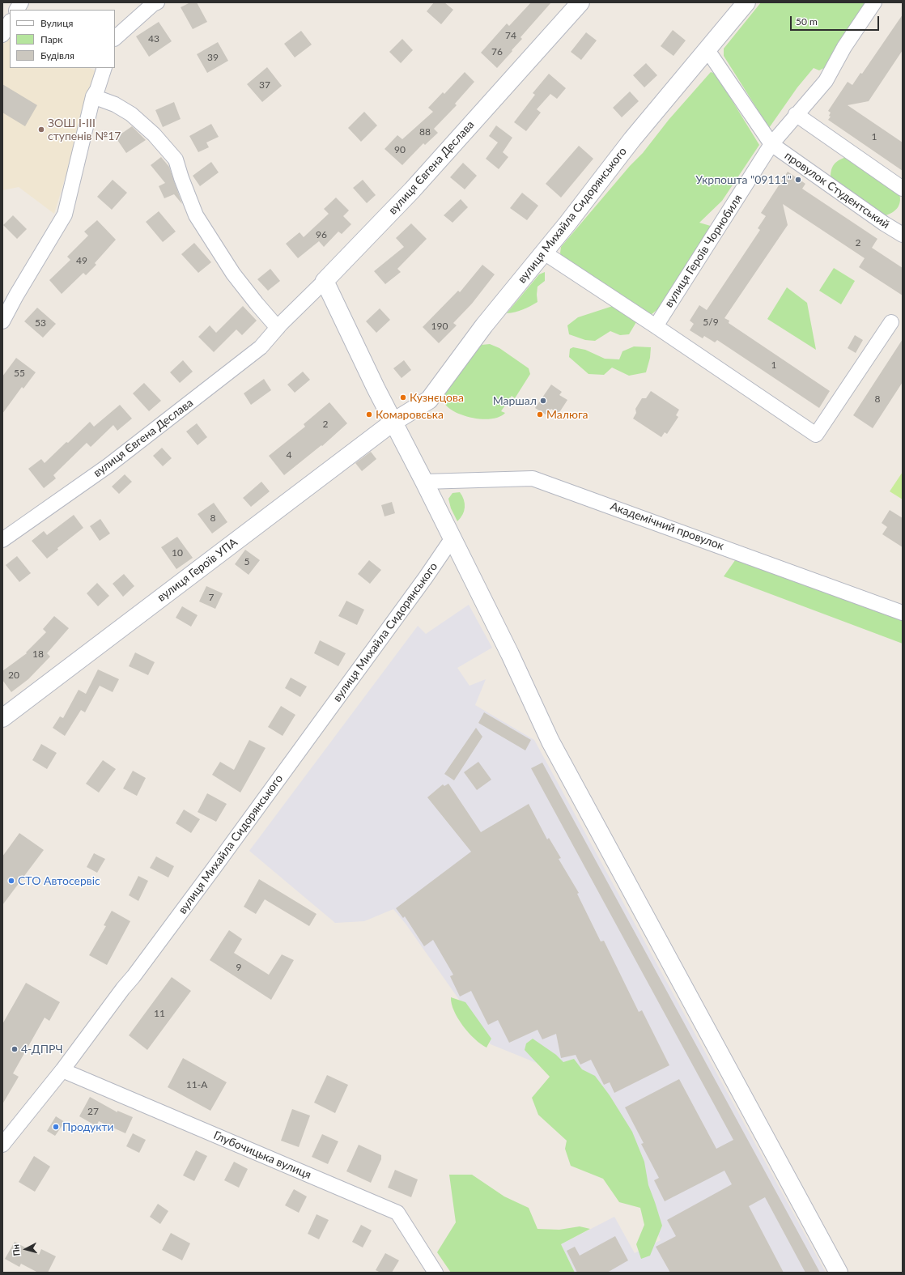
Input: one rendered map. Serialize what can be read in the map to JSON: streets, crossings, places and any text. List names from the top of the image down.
{
  "streets": {
    "street": [
      "вулиця Євгена Деслава",
      "провулок Студентський",
      "вулиця Михайла Сидорянського",
      "вулиця Героїв Чорнобиля",
      "Академічний провулок",
      "вулиця Героїв УПА",
      "Глубочицька вулиця"
    ]
  },
  "crossings": [
    ["провулок Студентський", "вулиця Героїв Чорнобиля"],
    ["вулиця Михайла Сидорянського", "вулиця Героїв УПА"],
    ["вулиця Михайла Сидорянського", "Глубочицька вулиця"]
  ],
  "places": [
    "ЗОШ І-ІІІ ступенів №17",
    "Укрпошта \"09111\"",
    "Кузнєцова",
    "Маршал",
    "Комаровська",
    "Малюга",
    "СТО Автосервіс",
    "4-ДПРЧ",
    "Продукти"
  ],
  "house_numbers": [
    "74",
    "43",
    "76",
    "39",
    "37",
    "88",
    "1",
    "90",
    "96",
    "2",
    "49",
    "5/9",
    "53",
    "190",
    "1",
    "55",
    "8",
    "2",
    "4",
    "8",
    "10",
    "5",
    "7",
    "18",
    "20",
    "9",
    "11",
    "11-А",
    "27"
  ],
  "legend": ["Вулиця", "Парк", "Будівля"],
  "scale_bar": "50 m",
  "north": "left"
}
